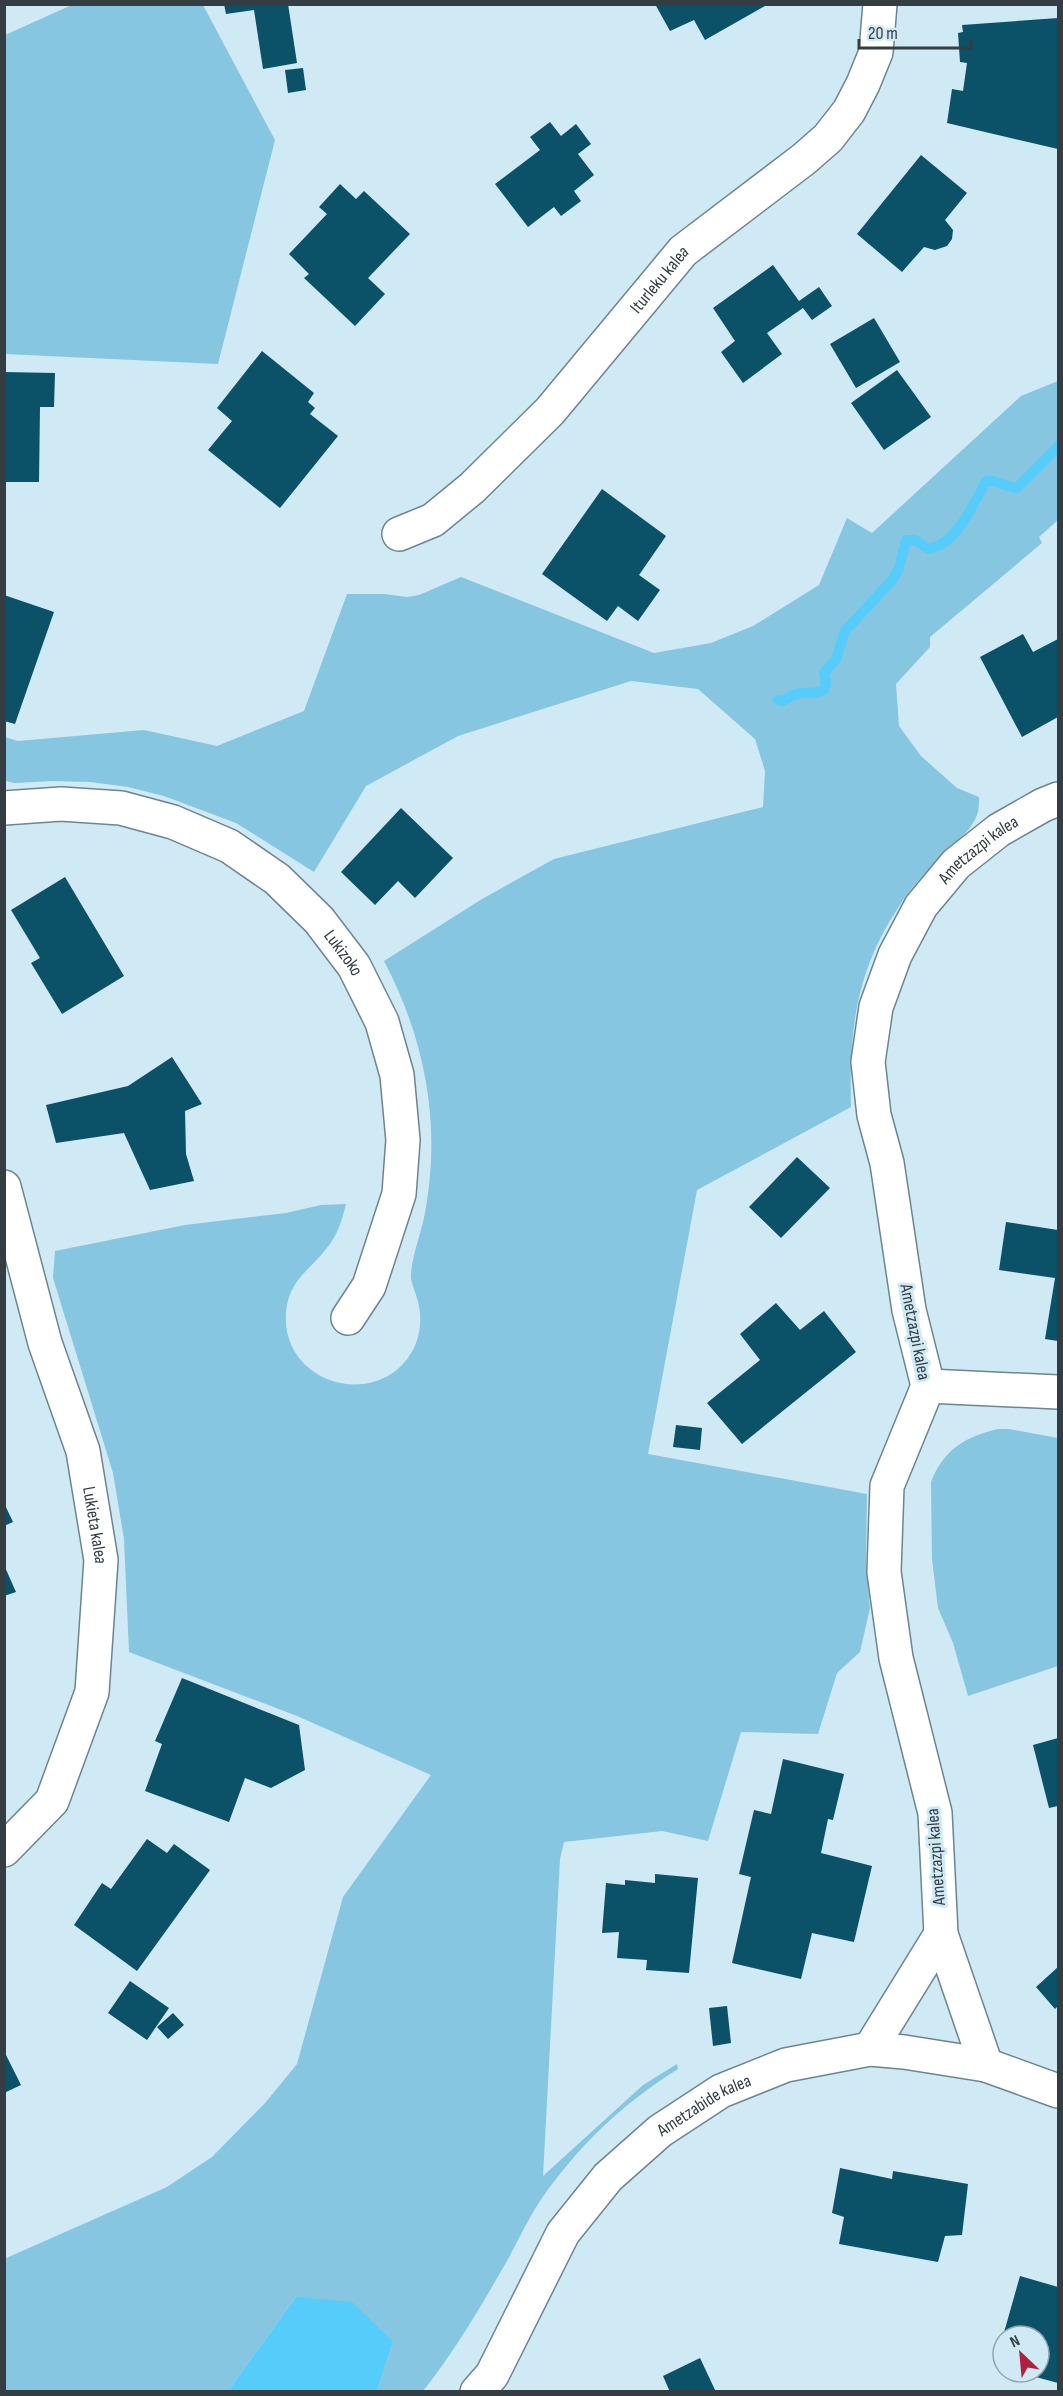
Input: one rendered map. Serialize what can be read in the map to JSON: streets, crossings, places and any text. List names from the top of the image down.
{
  "streets": {
    "street": [
      "Iturleku kalea",
      "Ametzazpi kalea",
      "Lukizoko",
      "Lukieta kalea",
      "Ametzabide kalea"
    ]
  },
  "crossings": [
    ["Ametzazpi kalea", "Ametzabide kalea"]
  ],
  "scale_bar": "20 m",
  "north": "top left"
}
